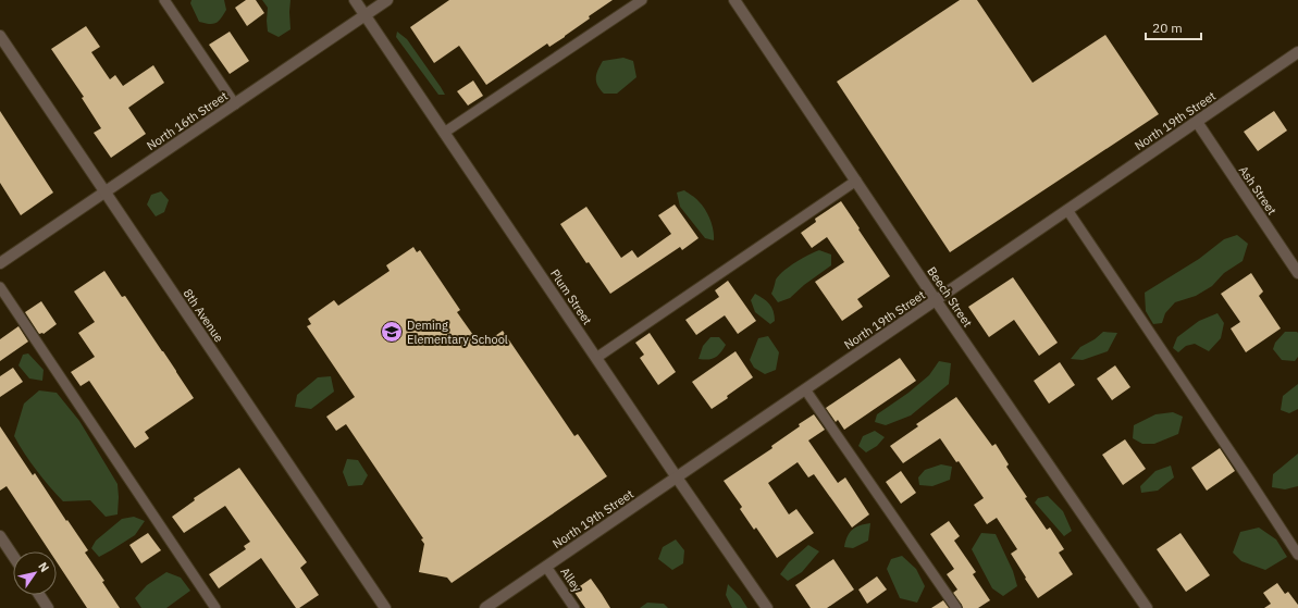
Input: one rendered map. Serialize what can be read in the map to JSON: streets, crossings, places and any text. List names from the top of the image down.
{
  "streets": {
    "street": [
      "North 16th Street",
      "North 19th Street",
      "Ash Street",
      "Plum Street",
      "Beech Street",
      "8th Avenue"
    ],
    "lane": ["Alley"]
  },
  "crossings": [
    ["North 16th Street", "Plum Street"],
    ["North 16th Street", "8th Avenue"],
    ["North 19th Street", "Ash Street"],
    ["North 19th Street", "Plum Street"],
    ["North 19th Street", "Beech Street"],
    ["North 19th Street", "Alley"]
  ],
  "places": {
    "school or university": ["Deming Elementary School"]
  },
  "scale_bar": "20 m",
  "north": "top right"
}
